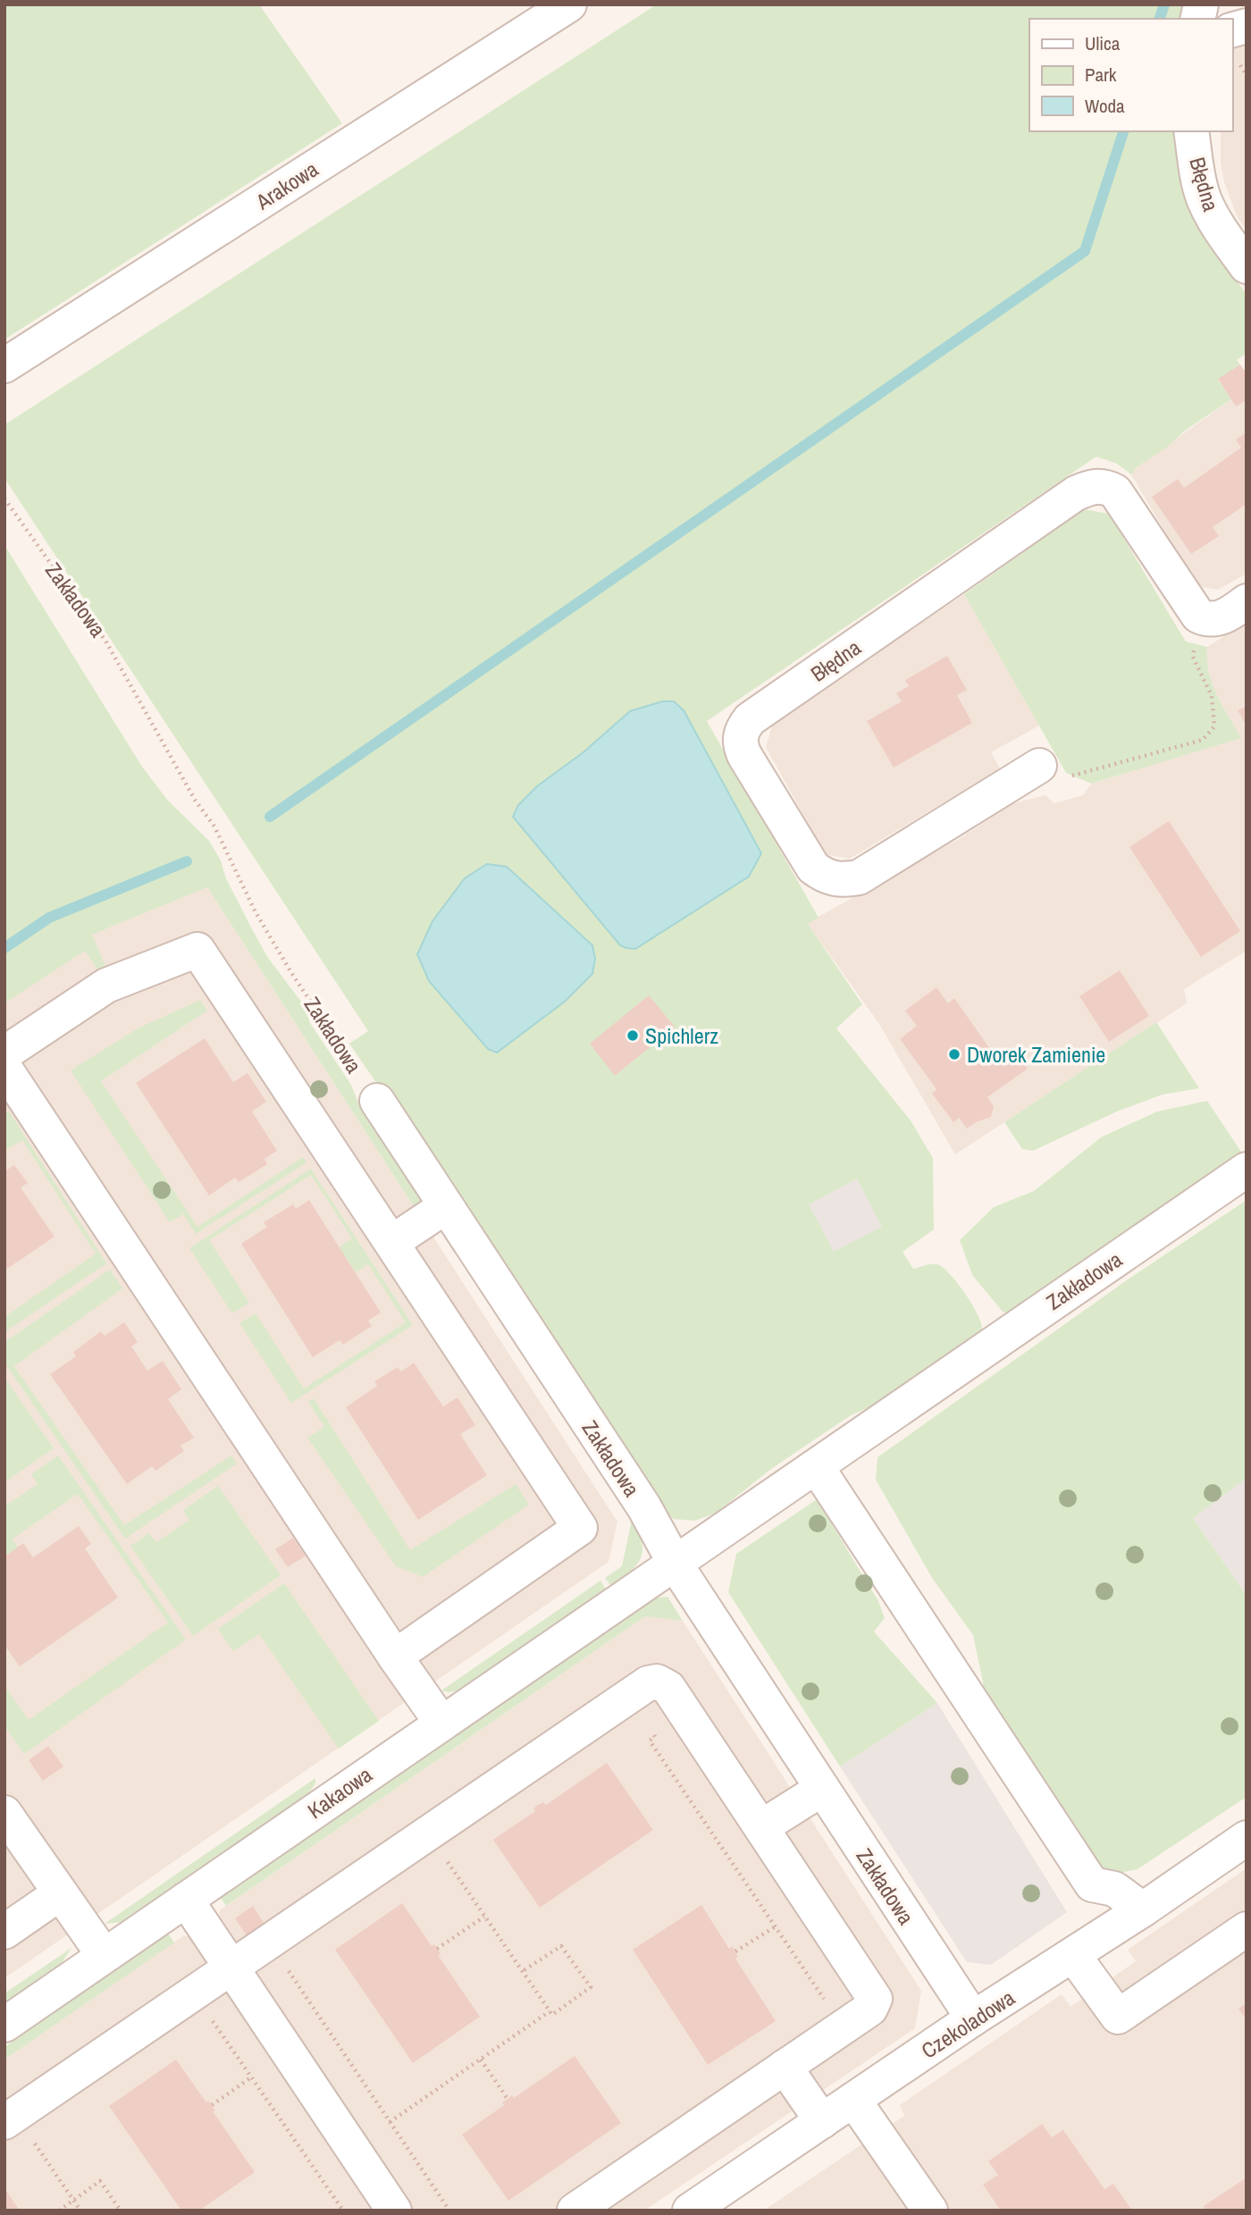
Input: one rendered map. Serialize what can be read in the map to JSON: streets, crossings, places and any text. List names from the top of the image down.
{
  "streets": {
    "street": [
      "Błędna",
      "Arakowa",
      "Zakładowa",
      "Kakaowa",
      "Czekoladowa"
    ]
  },
  "crossings": [
    ["Zakładowa", "Kakaowa"],
    ["Zakładowa", "Czekoladowa"]
  ],
  "places": ["Spichlerz", "Dworek Zamienie"],
  "legend": ["Ulica", "Park", "Woda"]
}
